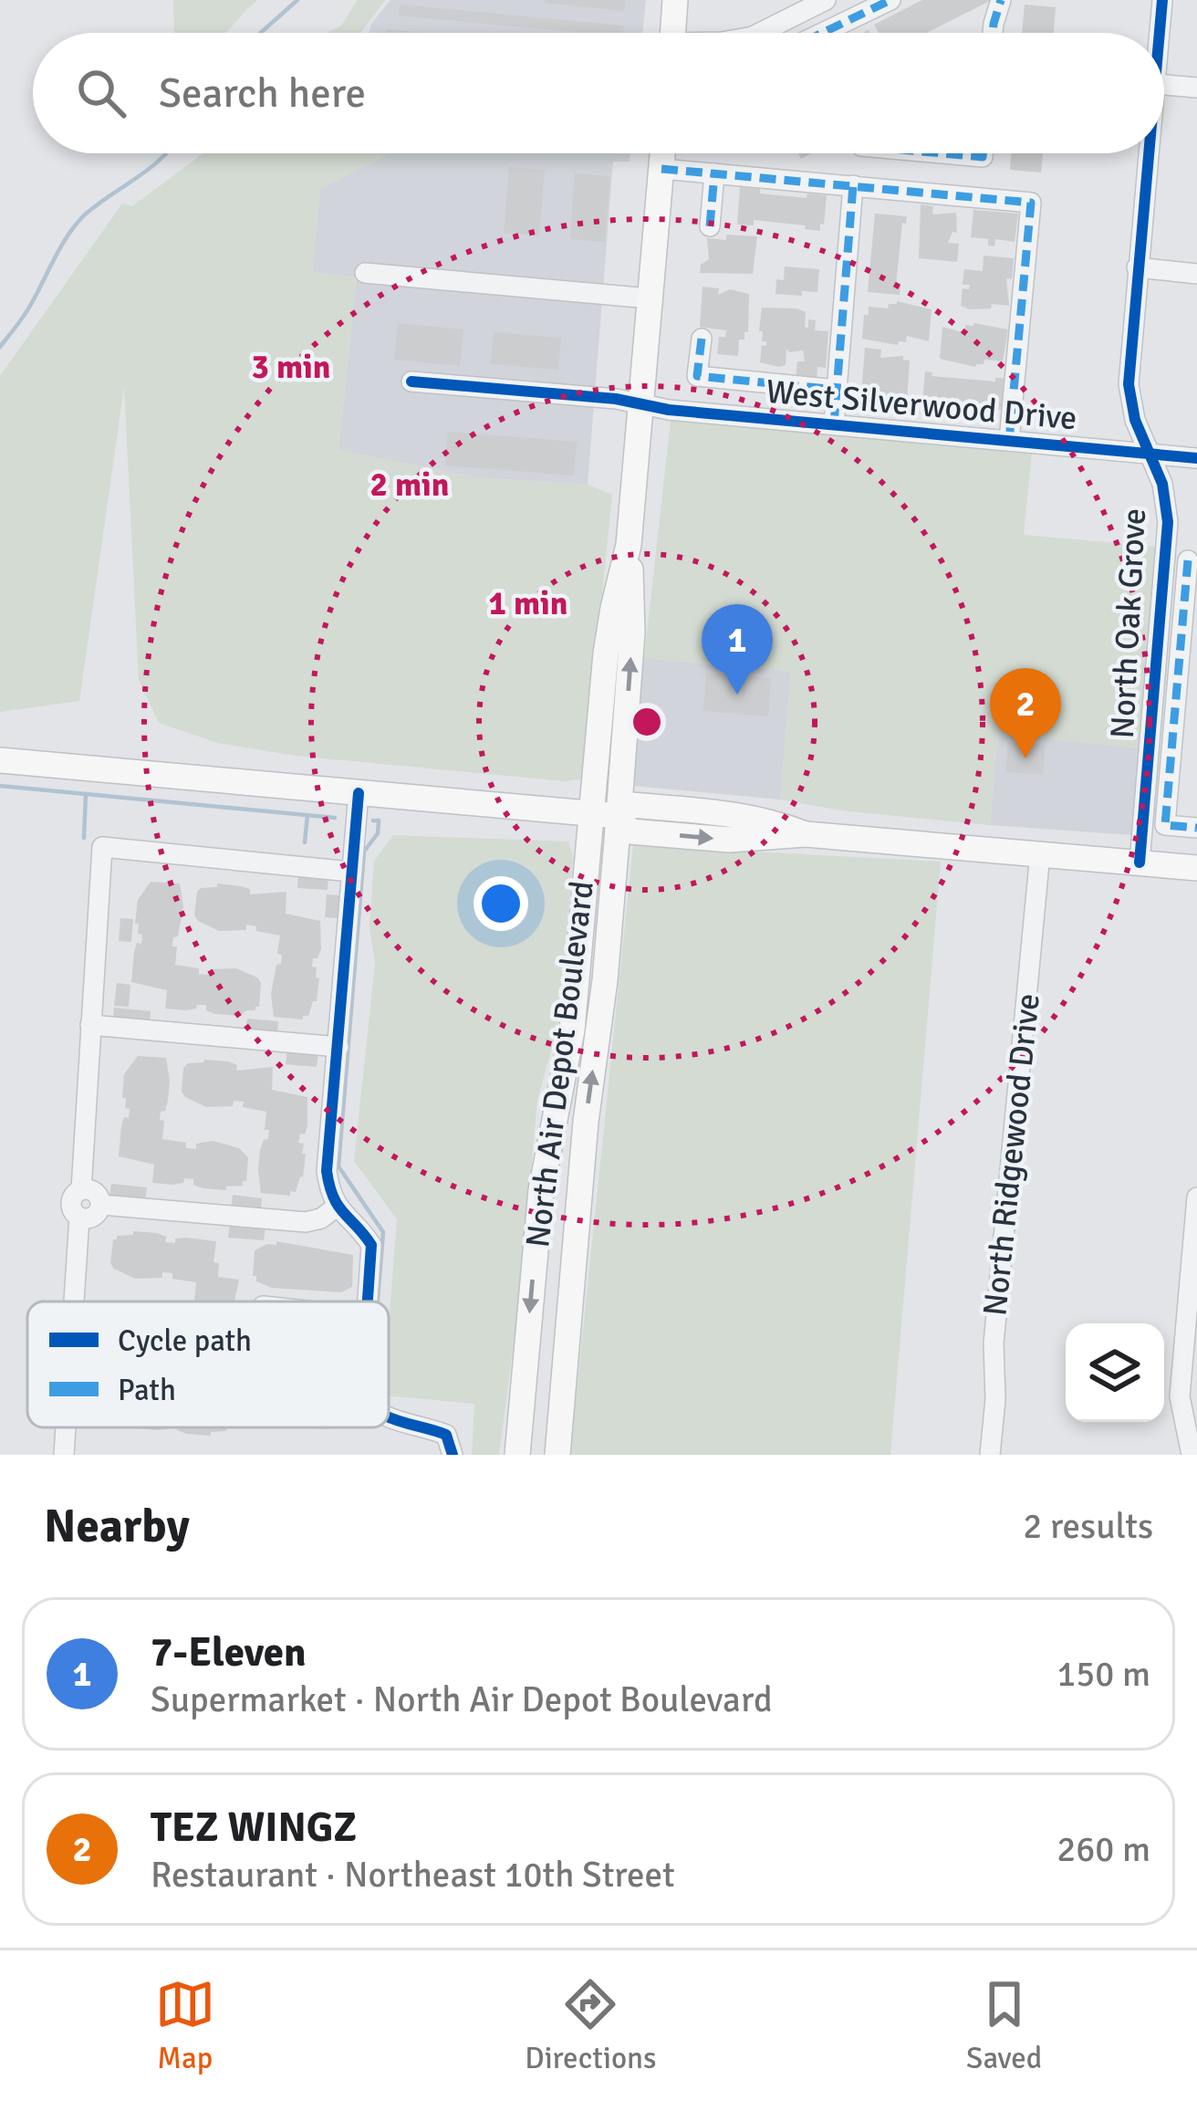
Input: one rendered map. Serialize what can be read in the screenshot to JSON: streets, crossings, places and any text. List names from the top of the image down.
{
  "streets": {
    "main road": ["North Air Depot Boulevard"],
    "street": ["West Silverwood Drive", "North Oak Grove", "North Ridgewood Drive"]
  },
  "crossings": [
    ["West Silverwood Drive", "North Oak Grove"],
    ["West Silverwood Drive", "North Air Depot Boulevard"]
  ],
  "legend": ["Cycle path", "Path"],
  "page": {
    "search": "Search here",
    "pins": ["1", "2"],
    "heading": ["Nearby", "2 results"],
    "list": [
      {
        "mark": "1",
        "name": "7-Eleven",
        "note": "Supermarket · North Air Depot Boulevard",
        "value": "150 m"
      },
      {
        "mark": "2",
        "name": "TEZ WINGZ",
        "note": "Restaurant · Northeast 10th Street",
        "value": "260 m"
      }
    ],
    "nav": ["Map", "Directions", "Saved"]
  },
  "rings": ["3 min", "2 min", "1 min"]
}
